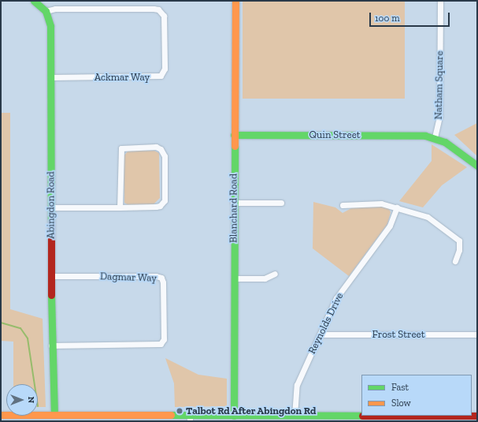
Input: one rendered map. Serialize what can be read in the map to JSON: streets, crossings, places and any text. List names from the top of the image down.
{
  "streets": {
    "street": [
      "Ackmar Way",
      "Natham Square",
      "Quin Street",
      "Abingdon Road",
      "Blanchard Road",
      "Dagmar Way",
      "Reynolds Drive",
      "Frost Street"
    ]
  },
  "crossings": [
    ["Ackmar Way", "Abingdon Road"],
    ["Natham Square", "Quin Street"],
    ["Quin Street", "Blanchard Road"],
    ["Abingdon Road", "Dagmar Way"],
    ["Reynolds Drive", "Frost Street"]
  ],
  "places": ["Talbot Rd After Abingdon Rd"],
  "legend": ["Fast", "Slow"],
  "scale_bar": "100 m",
  "north": "right"
}
